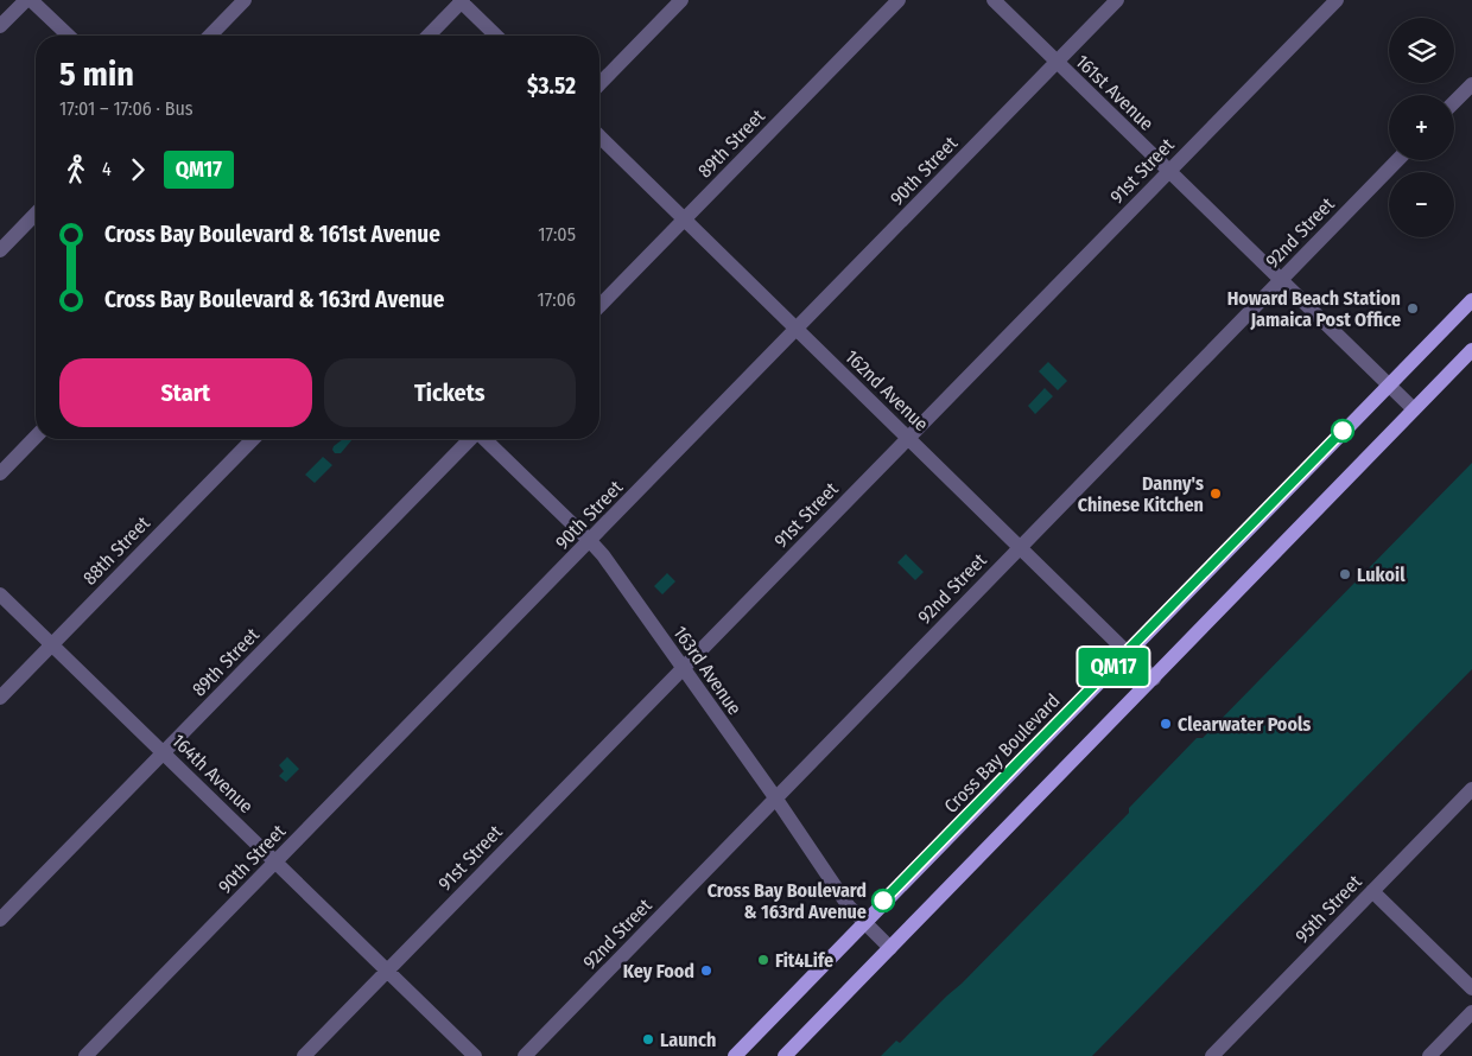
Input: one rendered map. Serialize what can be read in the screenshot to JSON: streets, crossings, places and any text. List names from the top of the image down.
{
  "streets": {
    "main road": ["Cross Bay Boulevard"],
    "street": [
      "161st Avenue",
      "89th Street",
      "90th Street",
      "91st Street",
      "92nd Street",
      "162nd Avenue",
      "88th Street",
      "163rd Avenue",
      "164th Avenue",
      "95th Street"
    ]
  },
  "crossings": [
    ["161st Avenue", "90th Street"],
    ["161st Avenue", "91st Street"],
    ["161st Avenue", "92nd Street"],
    ["161st Avenue", "Cross Bay Boulevard"],
    ["89th Street", "162nd Avenue"],
    ["89th Street", "164th Avenue"],
    ["90th Street", "162nd Avenue"],
    ["90th Street", "163rd Avenue"],
    ["90th Street", "164th Avenue"],
    ["91st Street", "162nd Avenue"],
    ["91st Street", "163rd Avenue"],
    ["91st Street", "164th Avenue"],
    ["92nd Street", "162nd Avenue"],
    ["92nd Street", "163rd Avenue"],
    ["162nd Avenue", "Cross Bay Boulevard"],
    ["88th Street", "164th Avenue"],
    ["163rd Avenue", "Cross Bay Boulevard"]
  ],
  "places": [
    "Howard Beach Station Jamaica Post Office",
    "Danny's Chinese Kitchen",
    "Lukoil",
    "Clearwater Pools",
    "Cross Bay Boulevard & 163rd Avenue",
    "Fit4Life",
    "Key Food",
    "Launch"
  ],
  "lines": ["bus line QM17"],
  "page": {
    "on_map": "QM17",
    "map_buttons": ["+", "−"],
    "heading": ["5 min", "17:01 – 17:06 · Bus", "$3.52"],
    "legs": ["4", "QM17"],
    "list": [
      {
        "name": "Cross Bay Boulevard & 161st Avenue",
        "value": "17:05"
      },
      {
        "name": "Cross Bay Boulevard & 163rd Avenue",
        "value": "17:06"
      }
    ],
    "buttons": ["Start", "Tickets"]
  }
}
